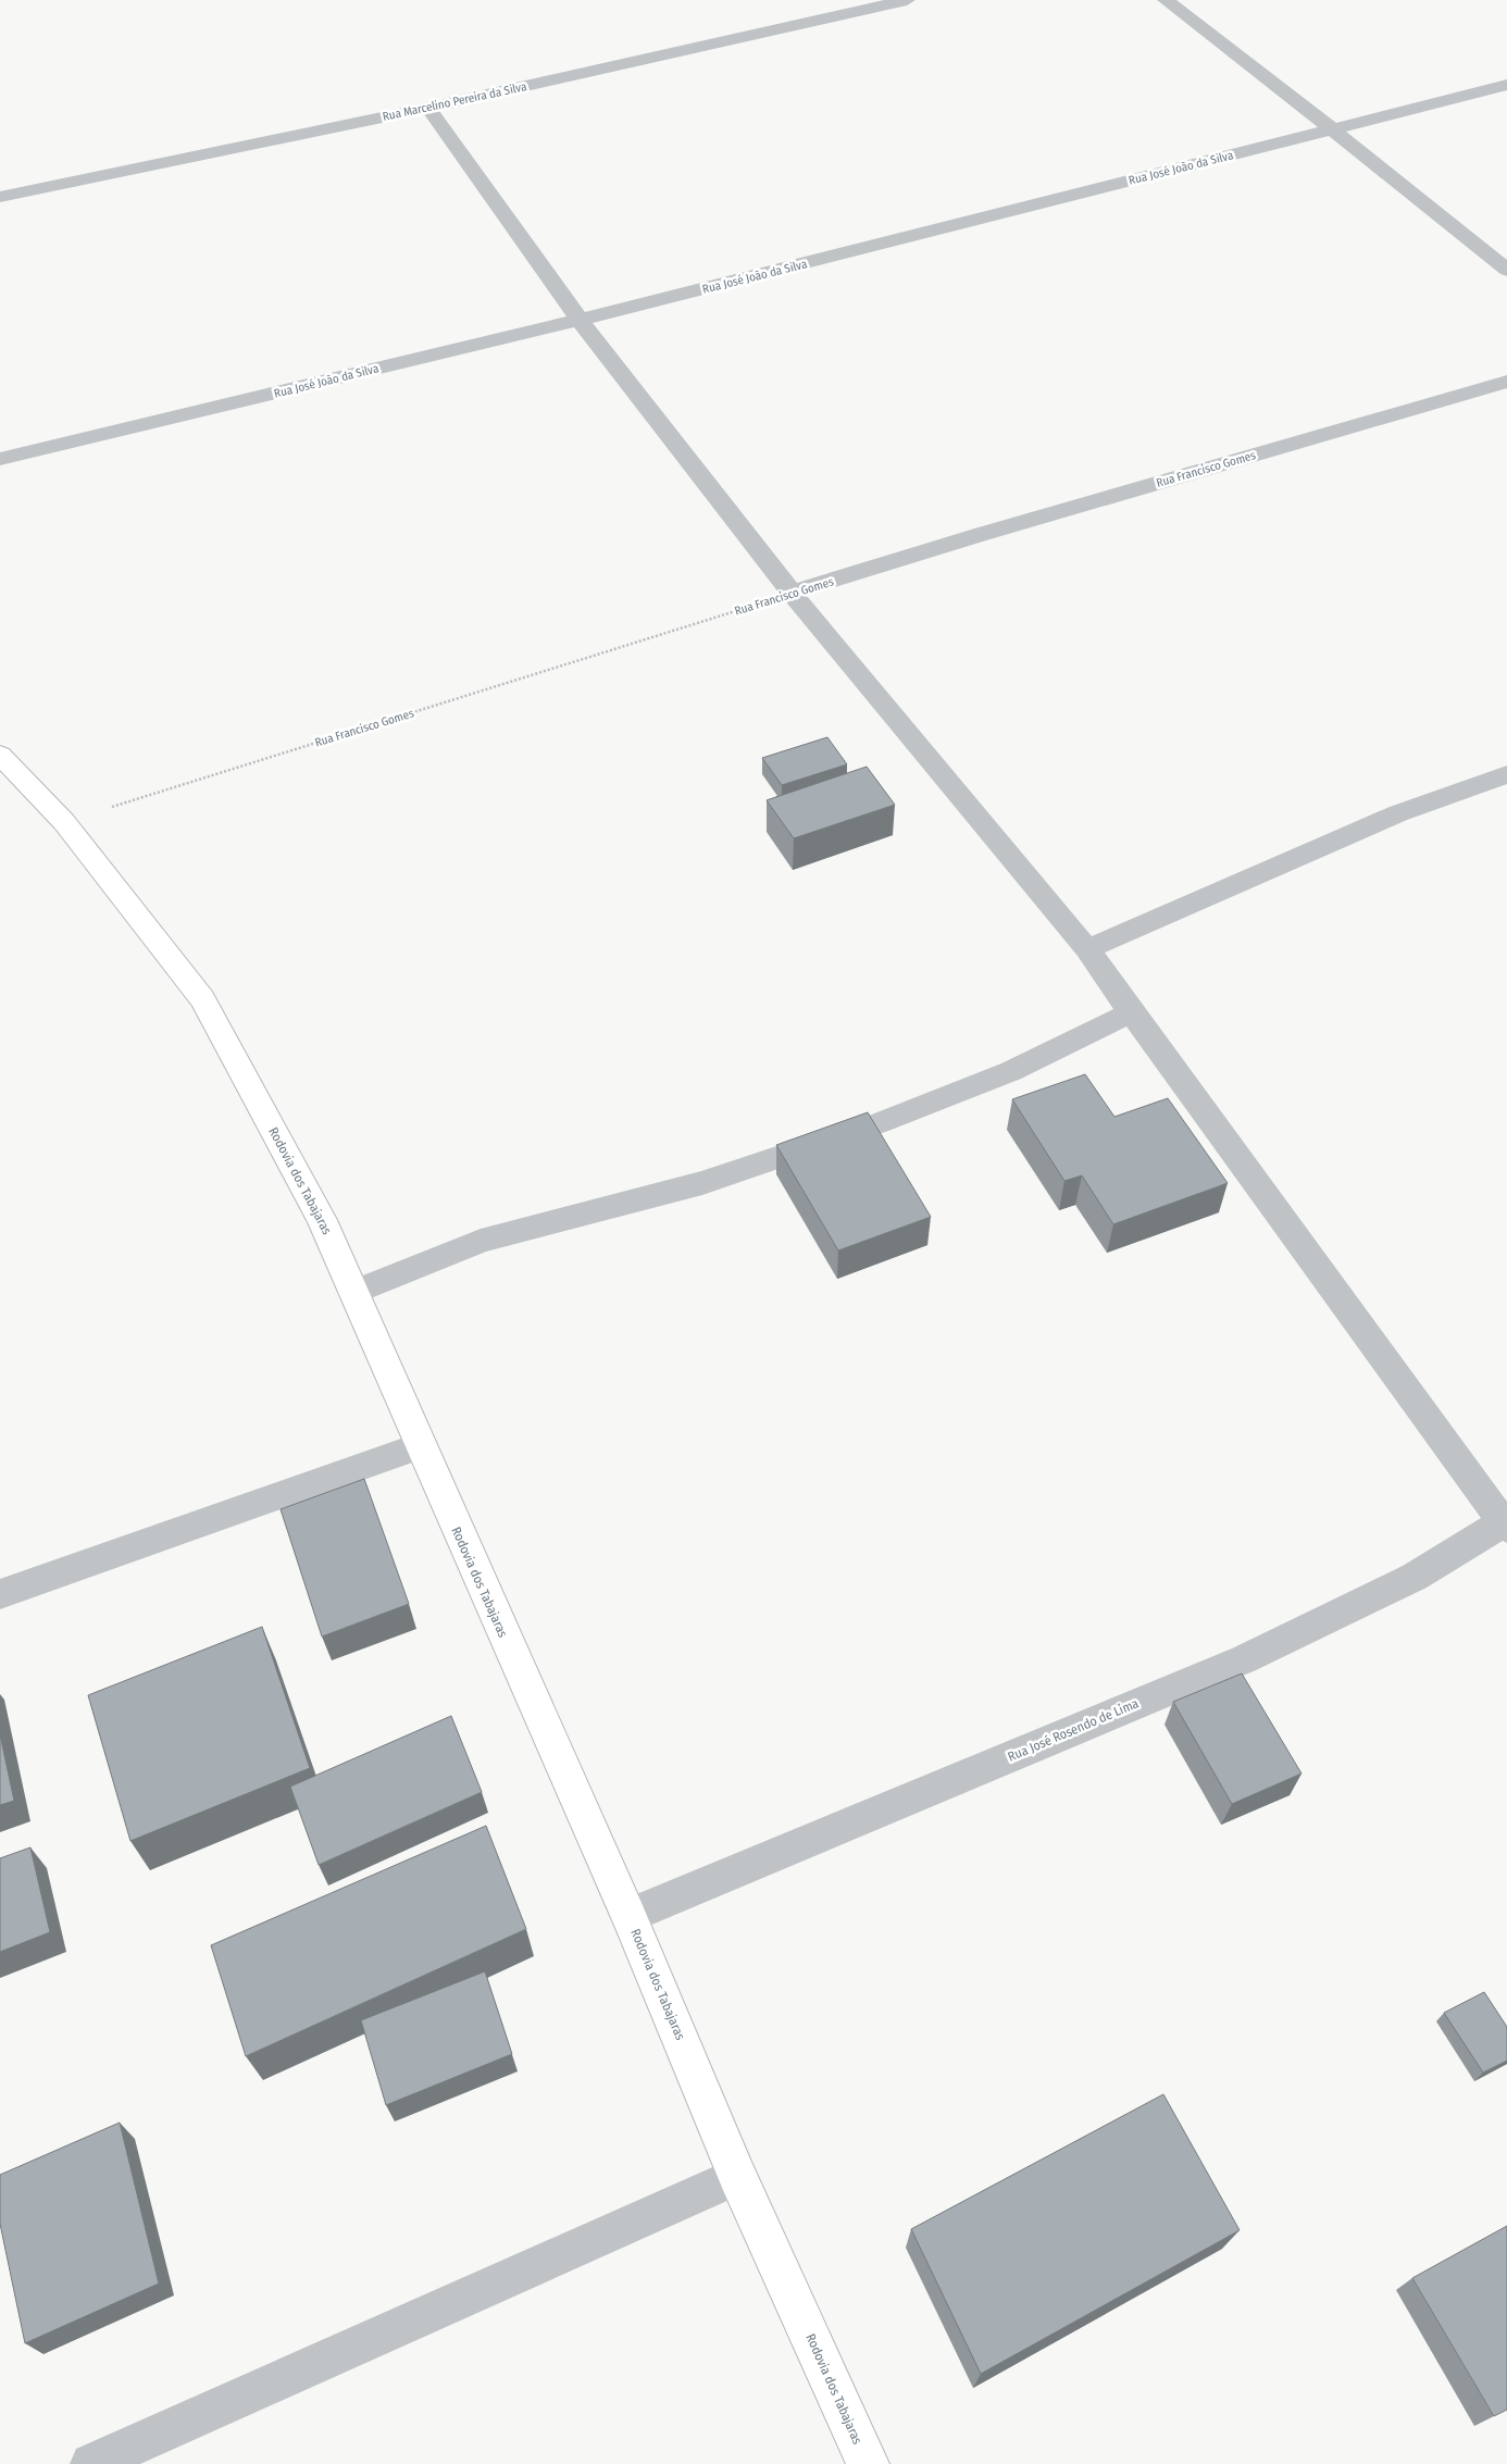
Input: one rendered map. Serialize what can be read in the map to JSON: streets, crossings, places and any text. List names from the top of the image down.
{
  "streets": {
    "main road": ["Rodovia dos Tabajaras"],
    "street": [
      "Rua Marcelino Pereira da Silva",
      "Rua José João da Silva",
      "Rua Francisco Gomes",
      "Rua José Rosendo de Lima"
    ]
  },
  "crossings": [
    ["Rua Francisco Gomes", "Rodovia dos Tabajaras"],
    ["Rodovia dos Tabajaras", "Rua José Rosendo de Lima"]
  ]
}
